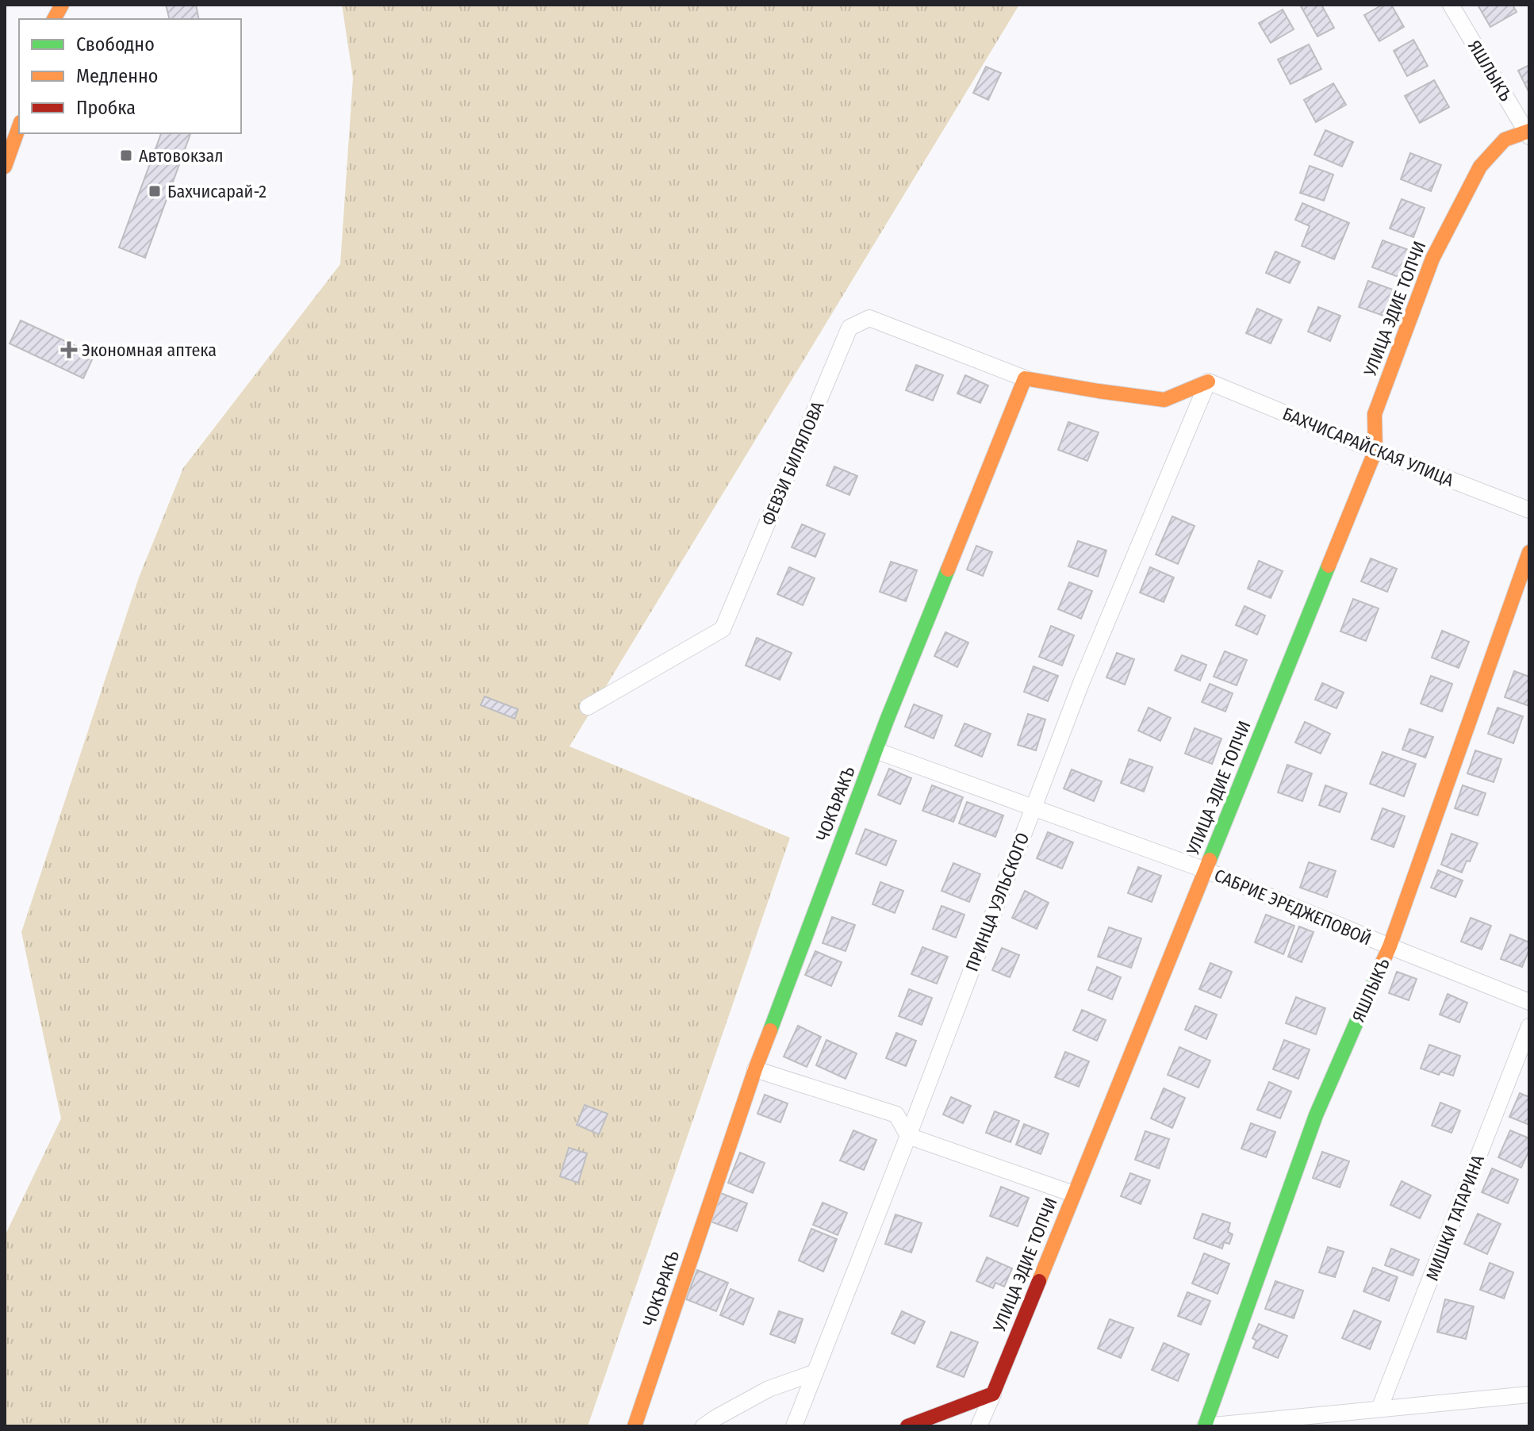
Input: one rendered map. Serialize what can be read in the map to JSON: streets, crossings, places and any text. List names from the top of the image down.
{
  "streets": {
    "street": [
      "ЯШЛЫКЪ",
      "УЛИЦА ЭДИЕ ТОПЧИ",
      "БАХЧИСАРАЙСКАЯ УЛИЦА",
      "ФЕВЗИ БИЛЯЛОВА",
      "ЧОКЪРАКЪ",
      "ПРИНЦА УЭЛЬСКОГО",
      "САБРИЕ ЭРЕДЖЕПОВОЙ",
      "МИШКИ ТАТАРИНА"
    ]
  },
  "crossings": [
    ["ЯШЛЫКЪ", "УЛИЦА ЭДИЕ ТОПЧИ"],
    ["ЯШЛЫКЪ", "САБРИЕ ЭРЕДЖЕПОВОЙ"],
    ["УЛИЦА ЭДИЕ ТОПЧИ", "БАХЧИСАРАЙСКАЯ УЛИЦА"],
    ["УЛИЦА ЭДИЕ ТОПЧИ", "САБРИЕ ЭРЕДЖЕПОВОЙ"],
    ["БАХЧИСАРАЙСКАЯ УЛИЦА", "ПРИНЦА УЭЛЬСКОГО"],
    ["ФЕВЗИ БИЛЯЛОВА", "ЧОКЪРАКЪ"],
    ["ЧОКЪРАКЪ", "САБРИЕ ЭРЕДЖЕПОВОЙ"],
    ["ПРИНЦА УЭЛЬСКОГО", "САБРИЕ ЭРЕДЖЕПОВОЙ"]
  ],
  "places": {
    "transit": ["Автовокзал", "Бахчисарай-2"],
    "health": ["Экономная аптека"]
  },
  "legend": ["Свободно", "Медленно", "Пробка"]
}
